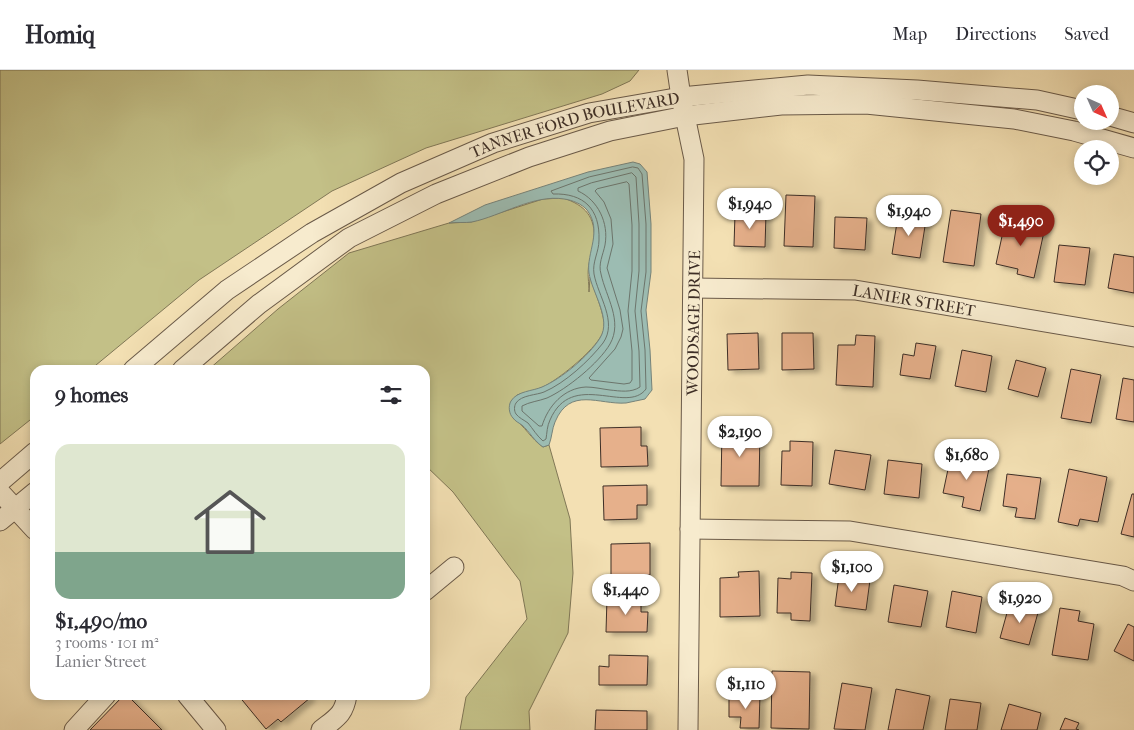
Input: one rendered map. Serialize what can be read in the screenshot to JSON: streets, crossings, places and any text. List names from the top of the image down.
{
  "streets": {
    "street": ["TANNER FORD BOULEVARD", "LANIER STREET", "WOODSAGE DRIVE"]
  },
  "crossings": [
    ["TANNER FORD BOULEVARD", "WOODSAGE DRIVE"],
    ["LANIER STREET", "WOODSAGE DRIVE"]
  ],
  "north": "bottom right",
  "page": {
    "header": "Homiq",
    "nav": ["Map", "Directions", "Saved"],
    "price": [
      "$1,940",
      "$1,940",
      "$1,490",
      "$2,190",
      "$1,680",
      "$1,100",
      "$1,440",
      "$1,920",
      "$1,110"
    ],
    "heading": "9 homes",
    "list": [
      {
        "name": "$1,490/mo",
        "note": "3 rooms · 101 m² · Lanier Street"
      }
    ]
  }
}
